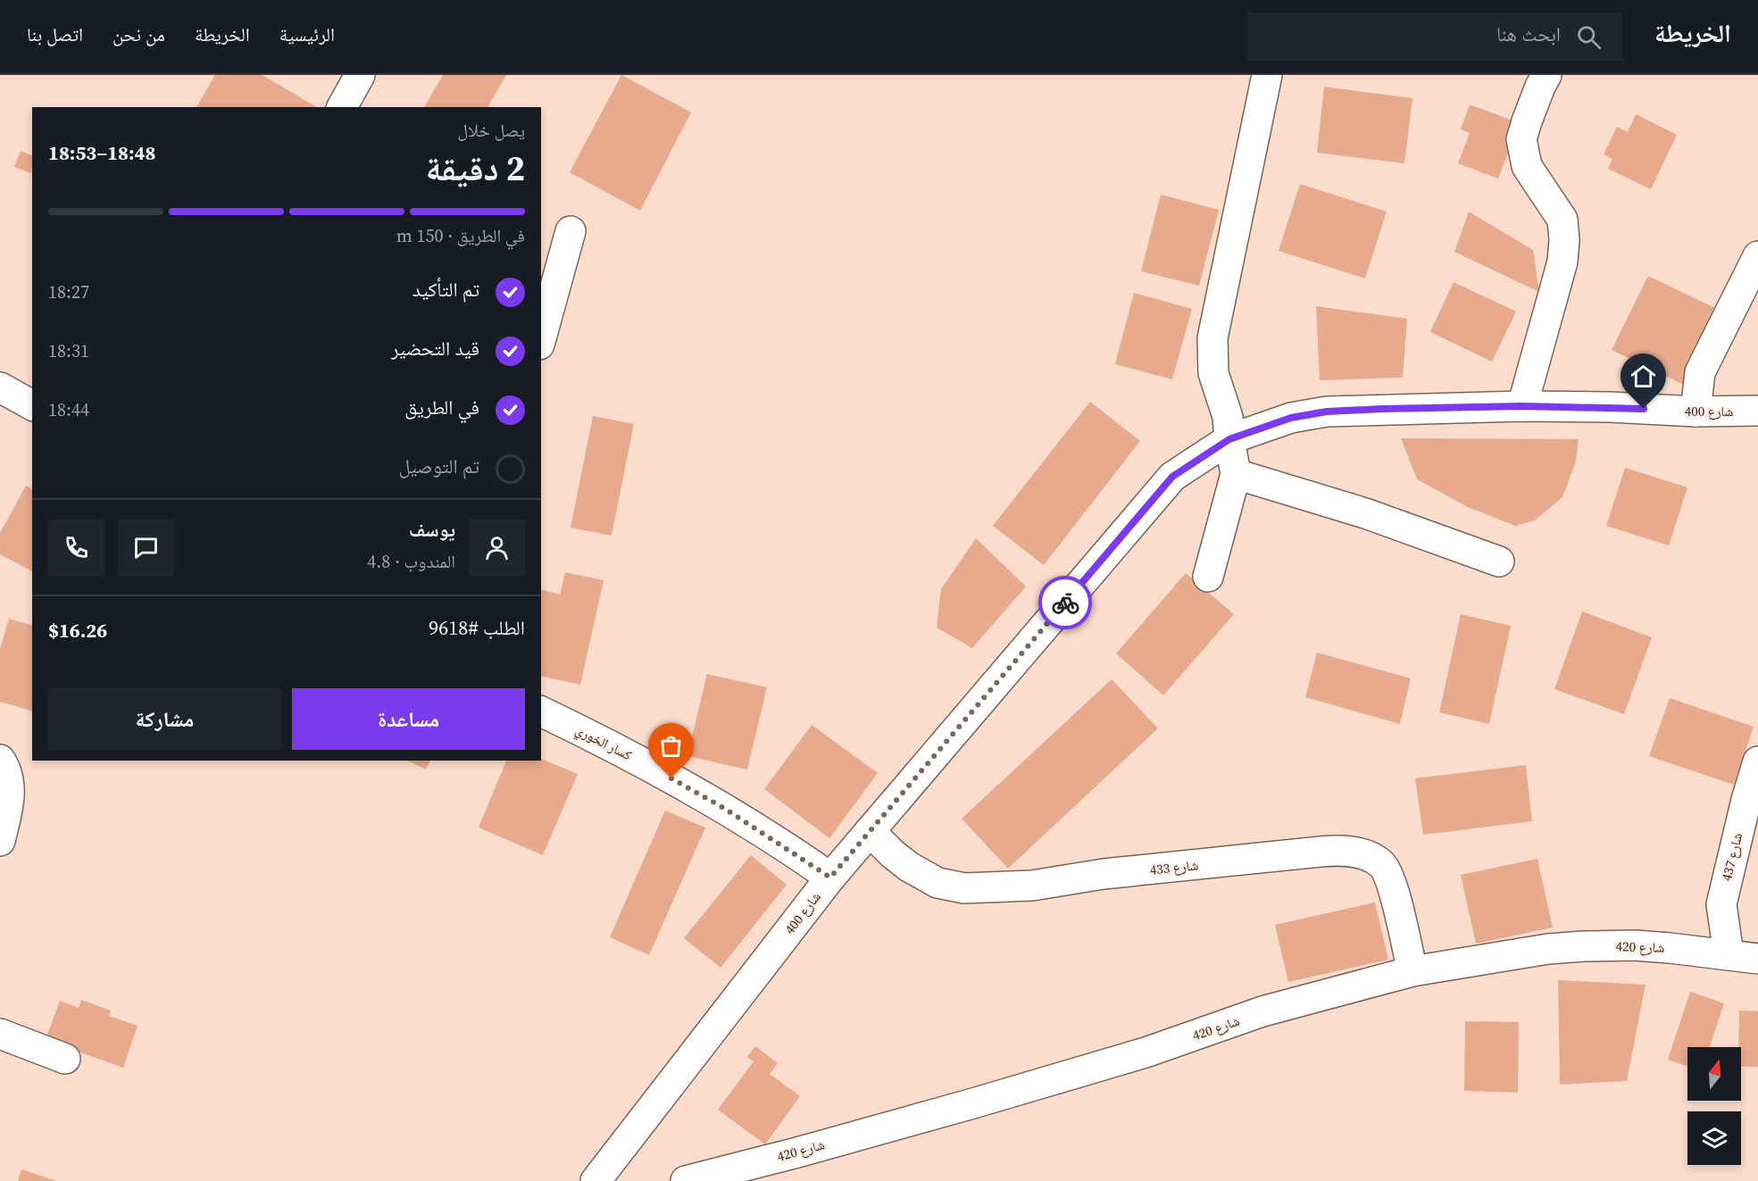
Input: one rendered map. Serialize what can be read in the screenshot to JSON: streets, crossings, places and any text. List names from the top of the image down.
{
  "streets": {
    "street": [
      "شارع 400",
      "كسار الخوري",
      "شارع 437",
      "شارع 433",
      "شارع 420"
    ]
  },
  "crossings": [
    ["شارع 400", "كسار الخوري"],
    ["شارع 400", "شارع 433"],
    ["شارع 437", "شارع 420"],
    ["شارع 433", "شارع 420"]
  ],
  "north": "top",
  "page": {
    "header": "الخريطة",
    "search": "ابحث هنا",
    "nav": [
      "الرئيسية",
      "الخريطة",
      "من نحن",
      "اتصل بنا"
    ],
    "heading": ["2 دقيقة", "يصل خلال", "18:48–18:53"],
    "panel": [
      "يوسف",
      "المندوب · 4.8",
      "الطلب #9618",
      "$16.26"
    ],
    "bar": "في الطريق · 150 m",
    "list": [
      ["تم التأكيد", "18:27"],
      ["قيد التحضير", "18:31"],
      ["في الطريق", "18:44"],
      "تم التوصيل"
    ],
    "buttons": ["مساعدة", "مشاركة"]
  }
}
